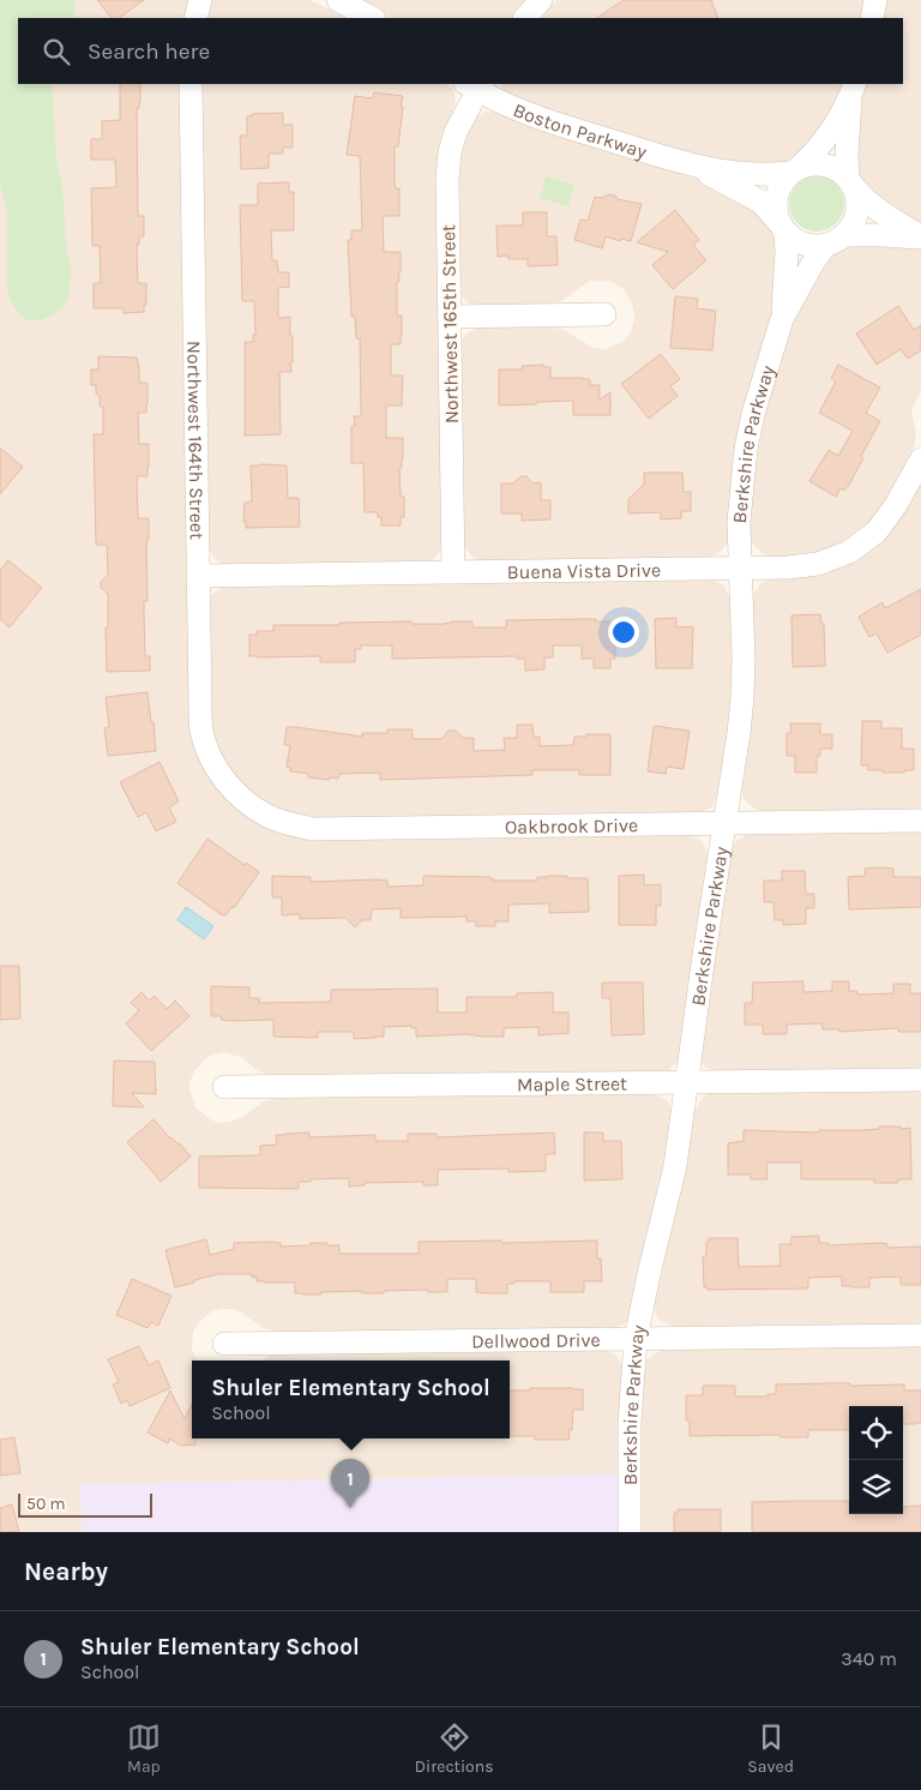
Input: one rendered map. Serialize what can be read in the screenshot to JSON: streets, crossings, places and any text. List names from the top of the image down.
{
  "streets": {
    "street": [
      "Boston Parkway",
      "Northwest 165th Street",
      "Northwest 164th Street",
      "Berkshire Parkway",
      "Buena Vista Drive",
      "Oakbrook Drive",
      "Maple Street",
      "Dellwood Drive"
    ]
  },
  "crossings": [
    ["Boston Parkway", "Northwest 165th Street"],
    ["Boston Parkway", "Berkshire Parkway"],
    ["Northwest 165th Street", "Buena Vista Drive"],
    ["Northwest 164th Street", "Buena Vista Drive"],
    ["Northwest 164th Street", "Oakbrook Drive"],
    ["Berkshire Parkway", "Buena Vista Drive"],
    ["Berkshire Parkway", "Oakbrook Drive"],
    ["Berkshire Parkway", "Maple Street"],
    ["Berkshire Parkway", "Dellwood Drive"]
  ],
  "scale_bar": "50 m",
  "page": {
    "search": "Search here",
    "popup": ["Shuler Elementary School", "School"],
    "pins": "1",
    "scale": "50 m",
    "heading": "Nearby",
    "list": [
      {
        "mark": "1",
        "name": "Shuler Elementary School",
        "note": "School",
        "value": "340 m"
      }
    ],
    "nav": ["Map", "Directions", "Saved"]
  }
}
